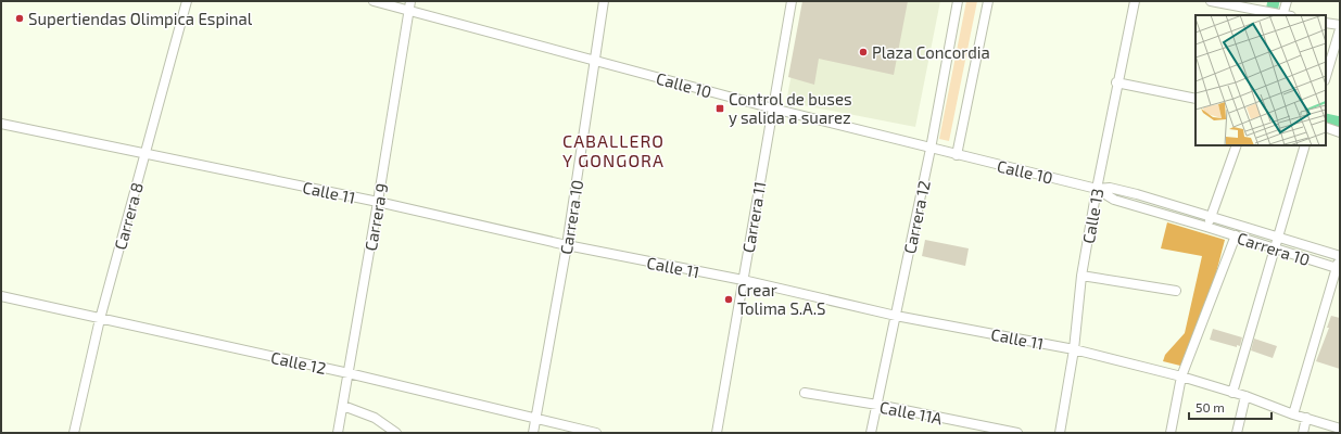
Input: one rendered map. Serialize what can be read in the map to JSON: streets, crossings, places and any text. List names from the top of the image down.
{
  "streets": {
    "street": [
      "Calle 10",
      "Calle 11",
      "Carrera 8",
      "Calle 13",
      "Carrera 9",
      "Carrera 10",
      "Carrera 11",
      "Carrera 12",
      "Calle 12",
      "Calle 11A"
    ]
  },
  "crossings": [
    ["Calle 10", "Calle 13"],
    ["Calle 10", "Carrera 9"],
    ["Calle 10", "Carrera 10"],
    ["Calle 10", "Carrera 11"],
    ["Calle 10", "Carrera 12"],
    ["Calle 11", "Carrera 8"],
    ["Calle 11", "Calle 13"],
    ["Calle 11", "Carrera 9"],
    ["Calle 11", "Carrera 10"],
    ["Calle 11", "Carrera 11"],
    ["Calle 11", "Carrera 12"],
    ["Carrera 8", "Calle 12"],
    ["Carrera 9", "Calle 12"],
    ["Carrera 10", "Calle 12"],
    ["Carrera 12", "Calle 11A"]
  ],
  "districts": ["CABALLERO Y GONGORA"],
  "places": {
    "other": ["Supertiendas Olimpica Espinal", "Plaza Concordia", "Crear Tolima S.A.S"],
    "transit": ["Control de buses y salida a suarez"]
  },
  "scale_bar": "50 m"
}
